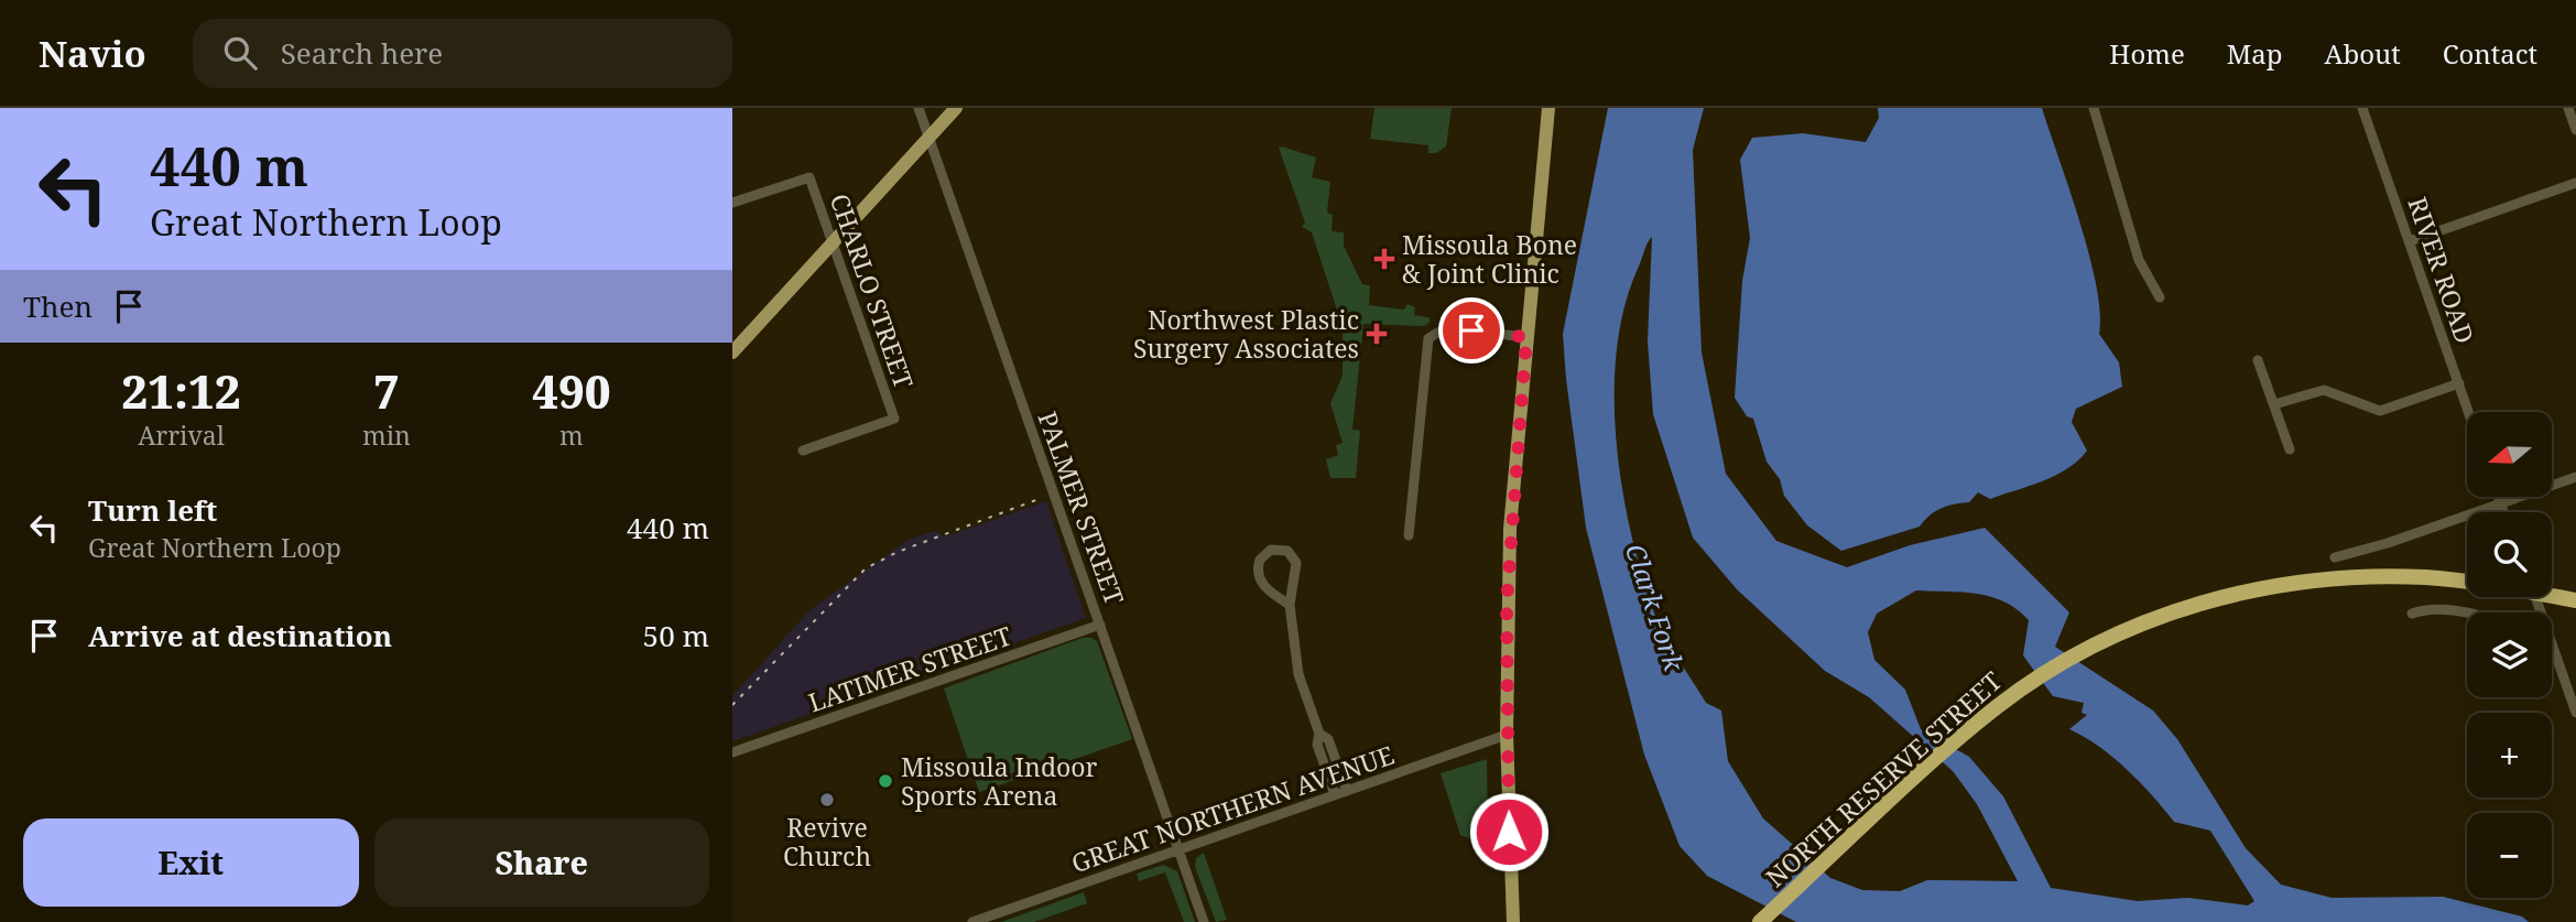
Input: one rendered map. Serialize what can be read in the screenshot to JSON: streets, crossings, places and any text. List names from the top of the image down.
{
  "streets": {
    "highway": ["NORTH RESERVE STREET"],
    "street": [
      "RIVER ROAD",
      "CHARLO STREET",
      "PALMER STREET",
      "LATIMER STREET",
      "GREAT NORTHERN AVENUE"
    ]
  },
  "crossings": [
    ["PALMER STREET", "LATIMER STREET"],
    ["PALMER STREET", "GREAT NORTHERN AVENUE"]
  ],
  "water": ["Clark Fork"],
  "places": {
    "health": ["Missoula Bone & Joint Clinic", "Northwest Plastic Surgery Associates"],
    "other": ["Missoula Indoor Sports Arena", "Revive Church"]
  },
  "north": "left",
  "page": {
    "header": "Navio",
    "search": "Search here",
    "nav": [
      "Home",
      "Map",
      "About",
      "Contact"
    ],
    "turn": ["440 m", "Great Northern Loop"],
    "then": "Then",
    "eta": [
      "21:12",
      "Arrival",
      "7",
      "min",
      "490",
      "m"
    ],
    "map_buttons": ["+", "−"],
    "list": [
      {
        "name": "Turn left",
        "note": "Great Northern Loop",
        "value": "440 m"
      },
      {
        "name": "Arrive at destination",
        "value": "50 m"
      }
    ],
    "buttons": ["Exit", "Share"]
  }
}
